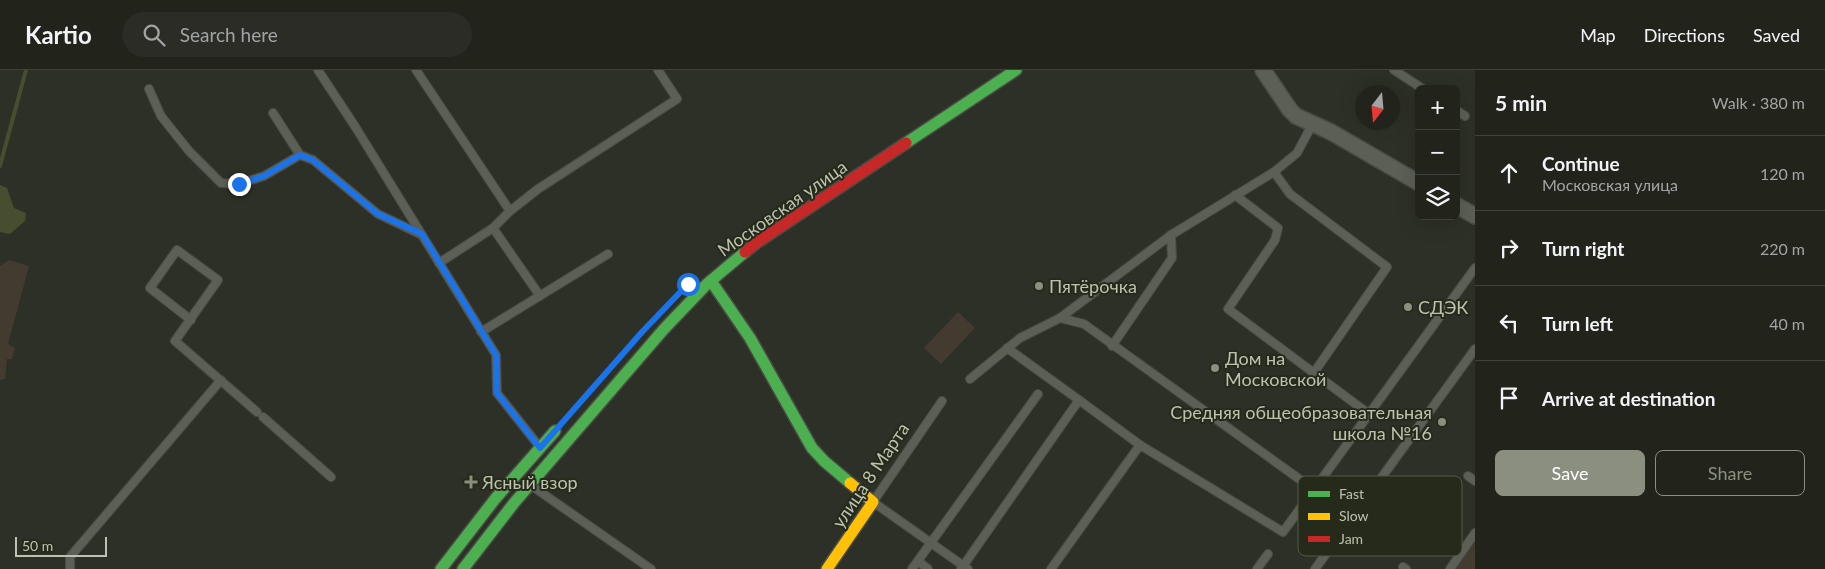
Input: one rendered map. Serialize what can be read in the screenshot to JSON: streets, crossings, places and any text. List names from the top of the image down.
{
  "streets": {
    "main road": ["Московская улица", "улица 8 Марта"]
  },
  "places": {
    "other": [
      "Пятёрочка",
      "СДЭК",
      "Дом на Московской",
      "Средняя общеобразовательная школа №16"
    ],
    "health": ["Ясный взор"]
  },
  "legend": ["Fast", "Slow", "Jam"],
  "scale_bar": "50 m",
  "north": "bottom",
  "page": {
    "header": "Kartio",
    "search": "Search here",
    "nav": ["Map", "Directions", "Saved"],
    "heading": ["5 min", "Walk · 380 m"],
    "map_buttons": ["+", "−"],
    "list": [
      ["Continue", "Московская улица", "120 m"],
      ["Turn right", "220 m"],
      ["Turn left", "40 m"],
      "Arrive at destination"
    ],
    "buttons": ["Save", "Share"],
    "scale": "50 m"
  }
}
